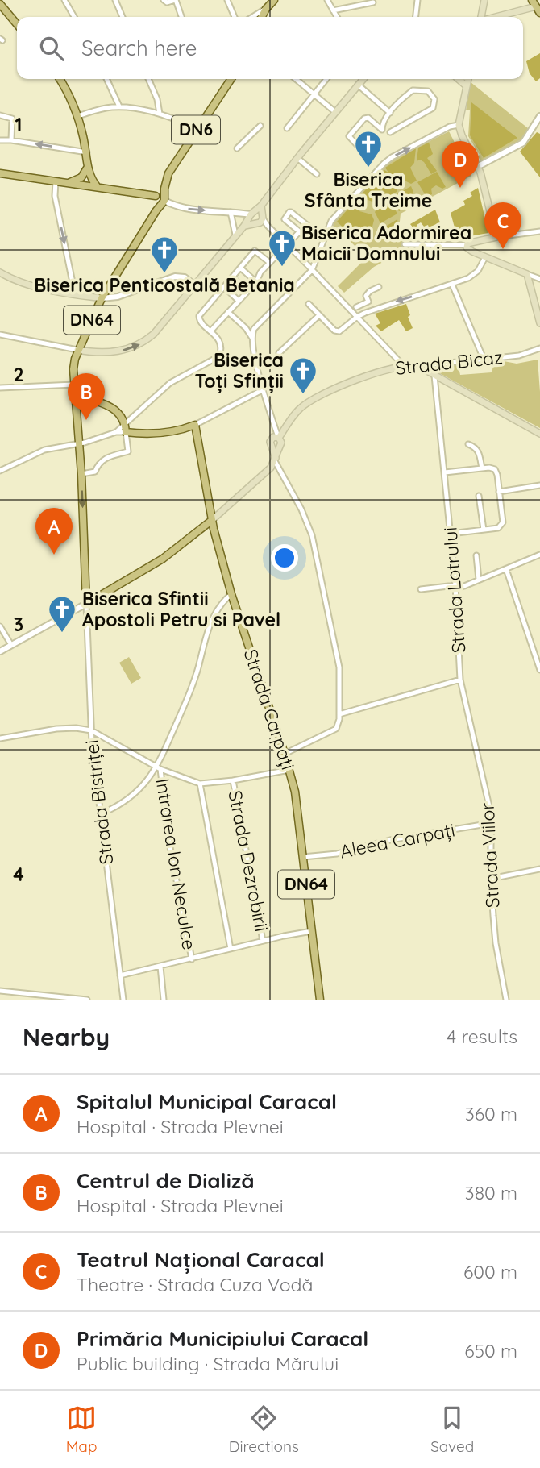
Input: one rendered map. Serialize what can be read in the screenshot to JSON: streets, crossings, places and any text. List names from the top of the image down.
{
  "streets": {
    "main road": [
      "DN6",
      "DN64",
      "Strada Bicaz",
      "Strada Carpați"
    ],
    "street": [
      "Strada Lotrului",
      "Strada Bistriței",
      "Aleea Carpați",
      "Strada Viilor",
      "Strada Dezrobirii",
      "Intrarea Ion Neculce"
    ]
  },
  "crossings": [
    ["DN6", "DN64"],
    ["DN64", "Strada Bistriței"],
    ["Strada Lotrului", "Strada Viilor"],
    ["Strada Carpați", "Aleea Carpați"],
    ["Aleea Carpați", "Strada Viilor"]
  ],
  "places": {
    "church": [
      "Biserica Sfânta Treime",
      "Biserica Adormirea Maicii Domnului",
      "Biserica Penticostală Betania",
      "Biserica Toți Sfinții",
      "Biserica Sfintii Apostoli Petru si Pavel"
    ]
  },
  "page": {
    "search": "Search here",
    "pins": [
      "D",
      "C",
      "B",
      "A"
    ],
    "heading": ["Nearby", "4 results"],
    "list": [
      {
        "mark": "A",
        "name": "Spitalul Municipal Caracal",
        "note": "Hospital · Strada Plevnei",
        "value": "360 m"
      },
      {
        "mark": "B",
        "name": "Centrul de Dializă",
        "note": "Hospital · Strada Plevnei",
        "value": "380 m"
      },
      {
        "mark": "C",
        "name": "Teatrul Național Caracal",
        "note": "Theatre · Strada Cuza Vodă",
        "value": "600 m"
      },
      {
        "mark": "D",
        "name": "Primăria Municipiului Caracal",
        "note": "Public building · Strada Mărului",
        "value": "650 m"
      }
    ],
    "nav": ["Map", "Directions", "Saved"]
  },
  "grid": {
    "rows": [
      "1",
      "2",
      "3",
      "4"
    ]
  }
}
